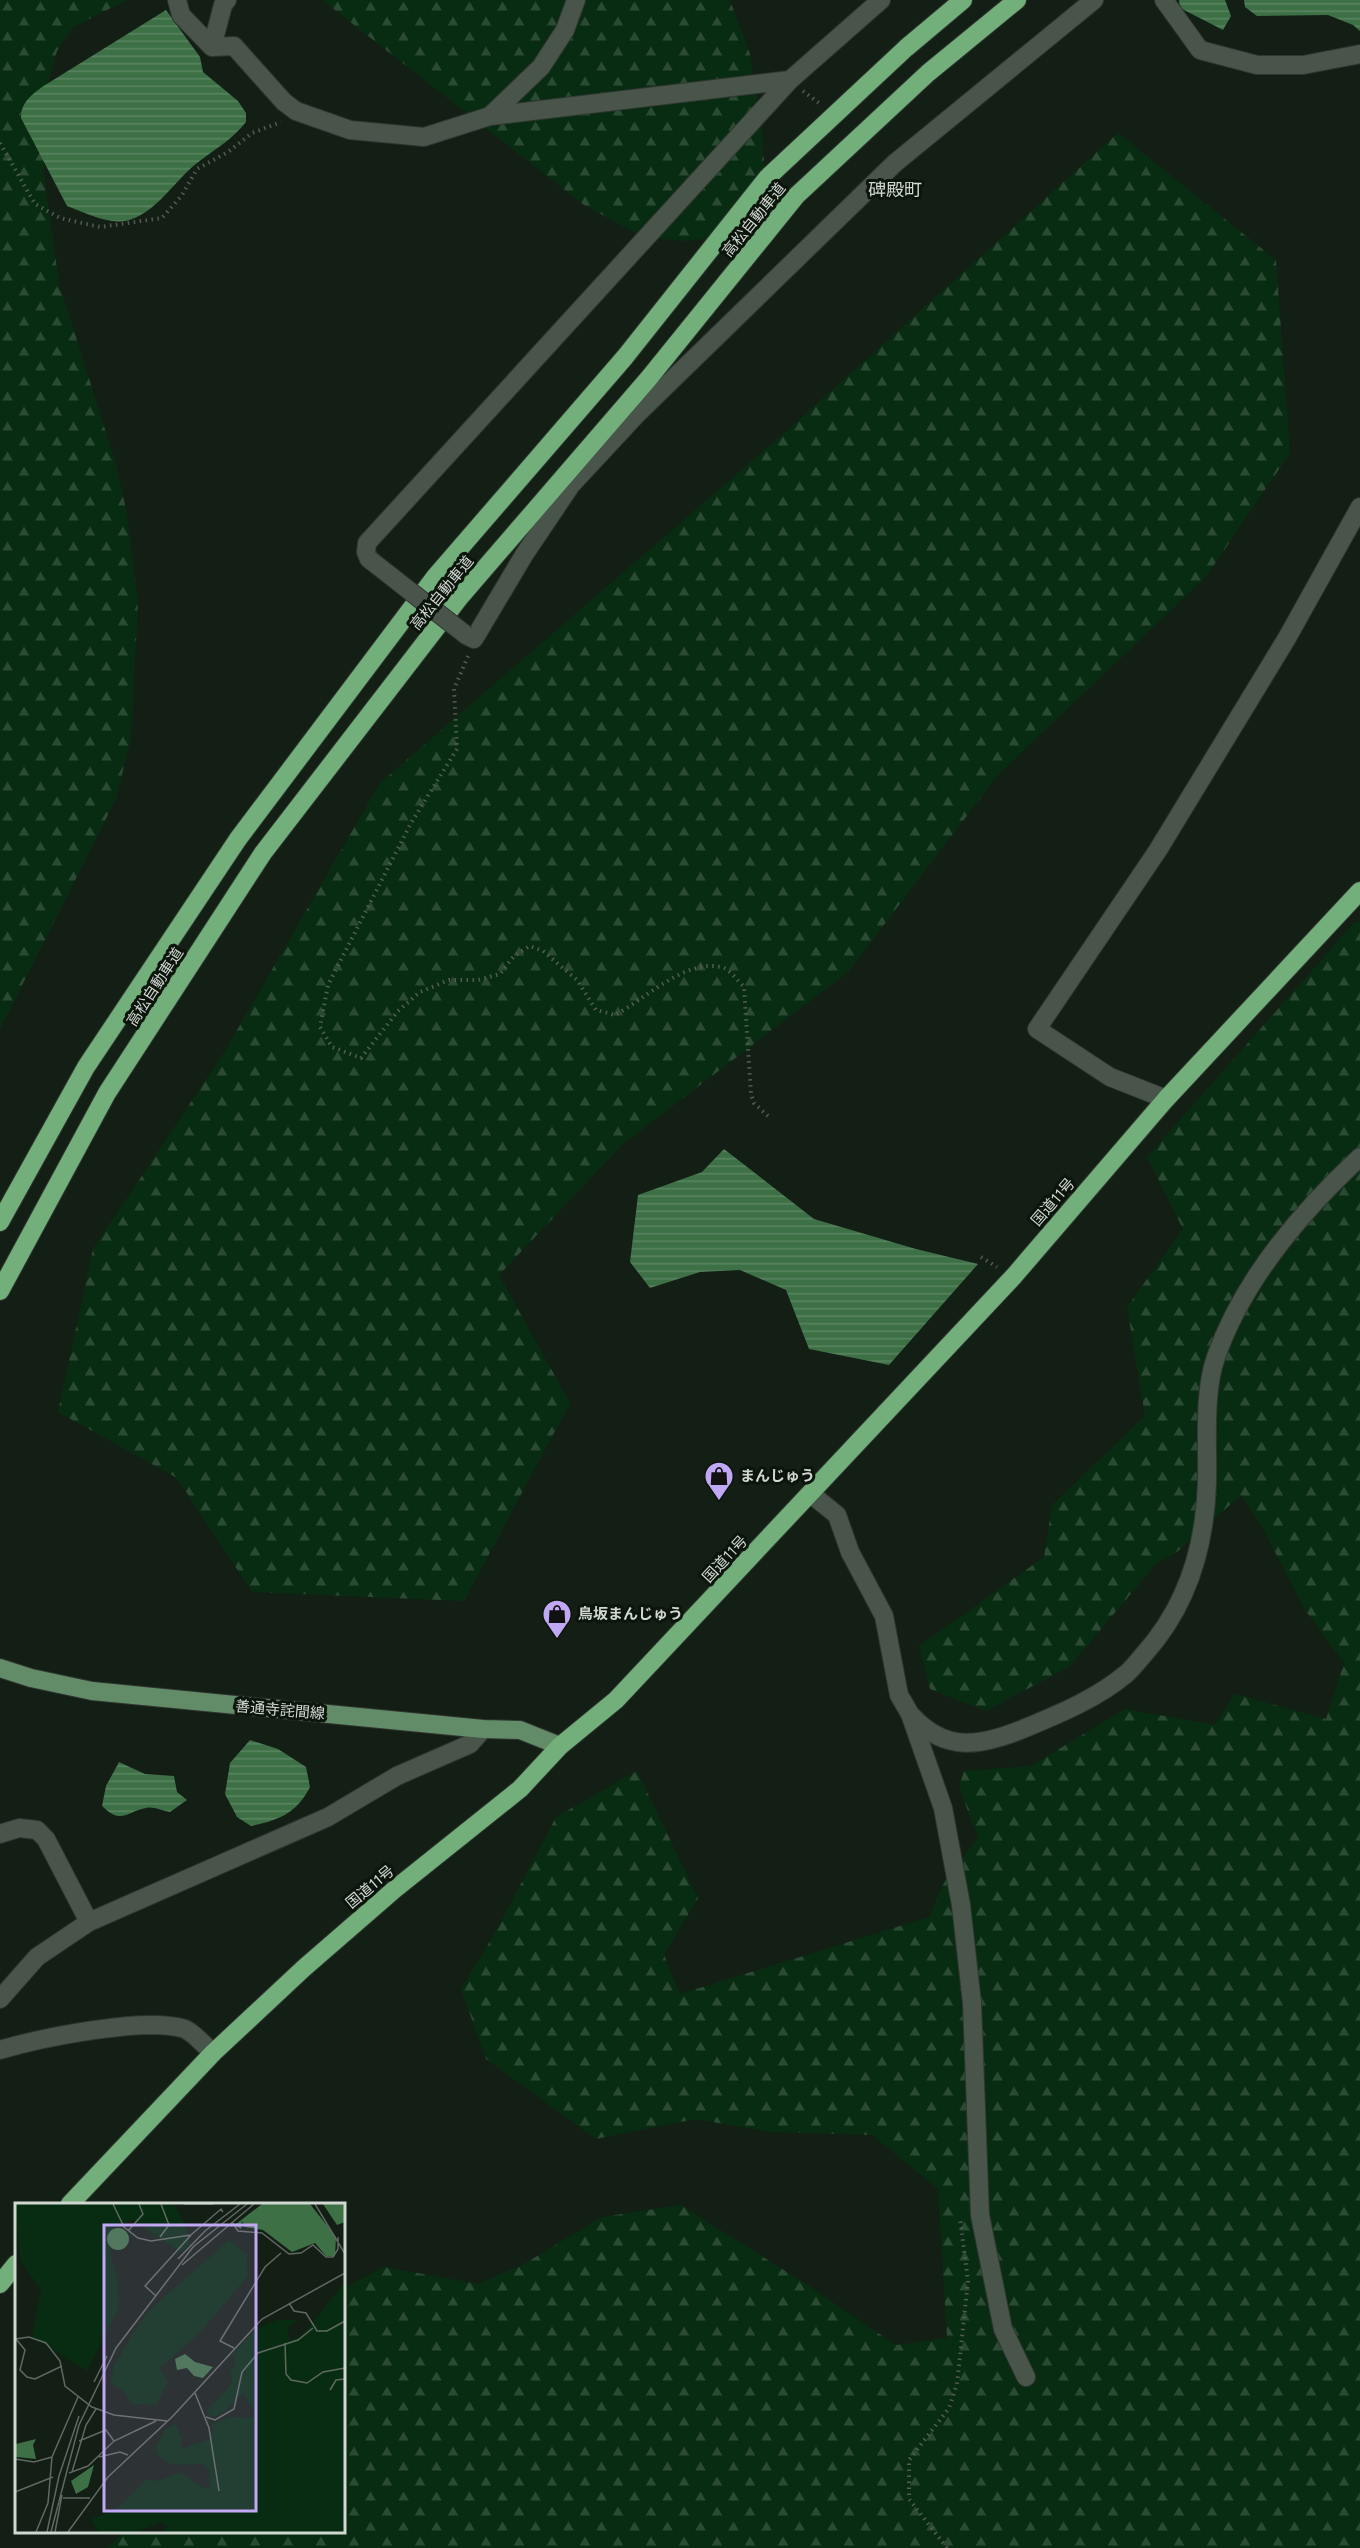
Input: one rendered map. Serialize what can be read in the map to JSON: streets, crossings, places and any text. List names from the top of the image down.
{
  "streets": {
    "highway": ["高松自動車道", "国道11号"],
    "main road": ["善通寺詫間線"]
  },
  "crossings": [
    ["国道11号", "善通寺詫間線"]
  ],
  "districts": ["碑殿町"],
  "places": {
    "shop": ["まんじゅう", "鳥坂まんじゅう"]
  }
}
